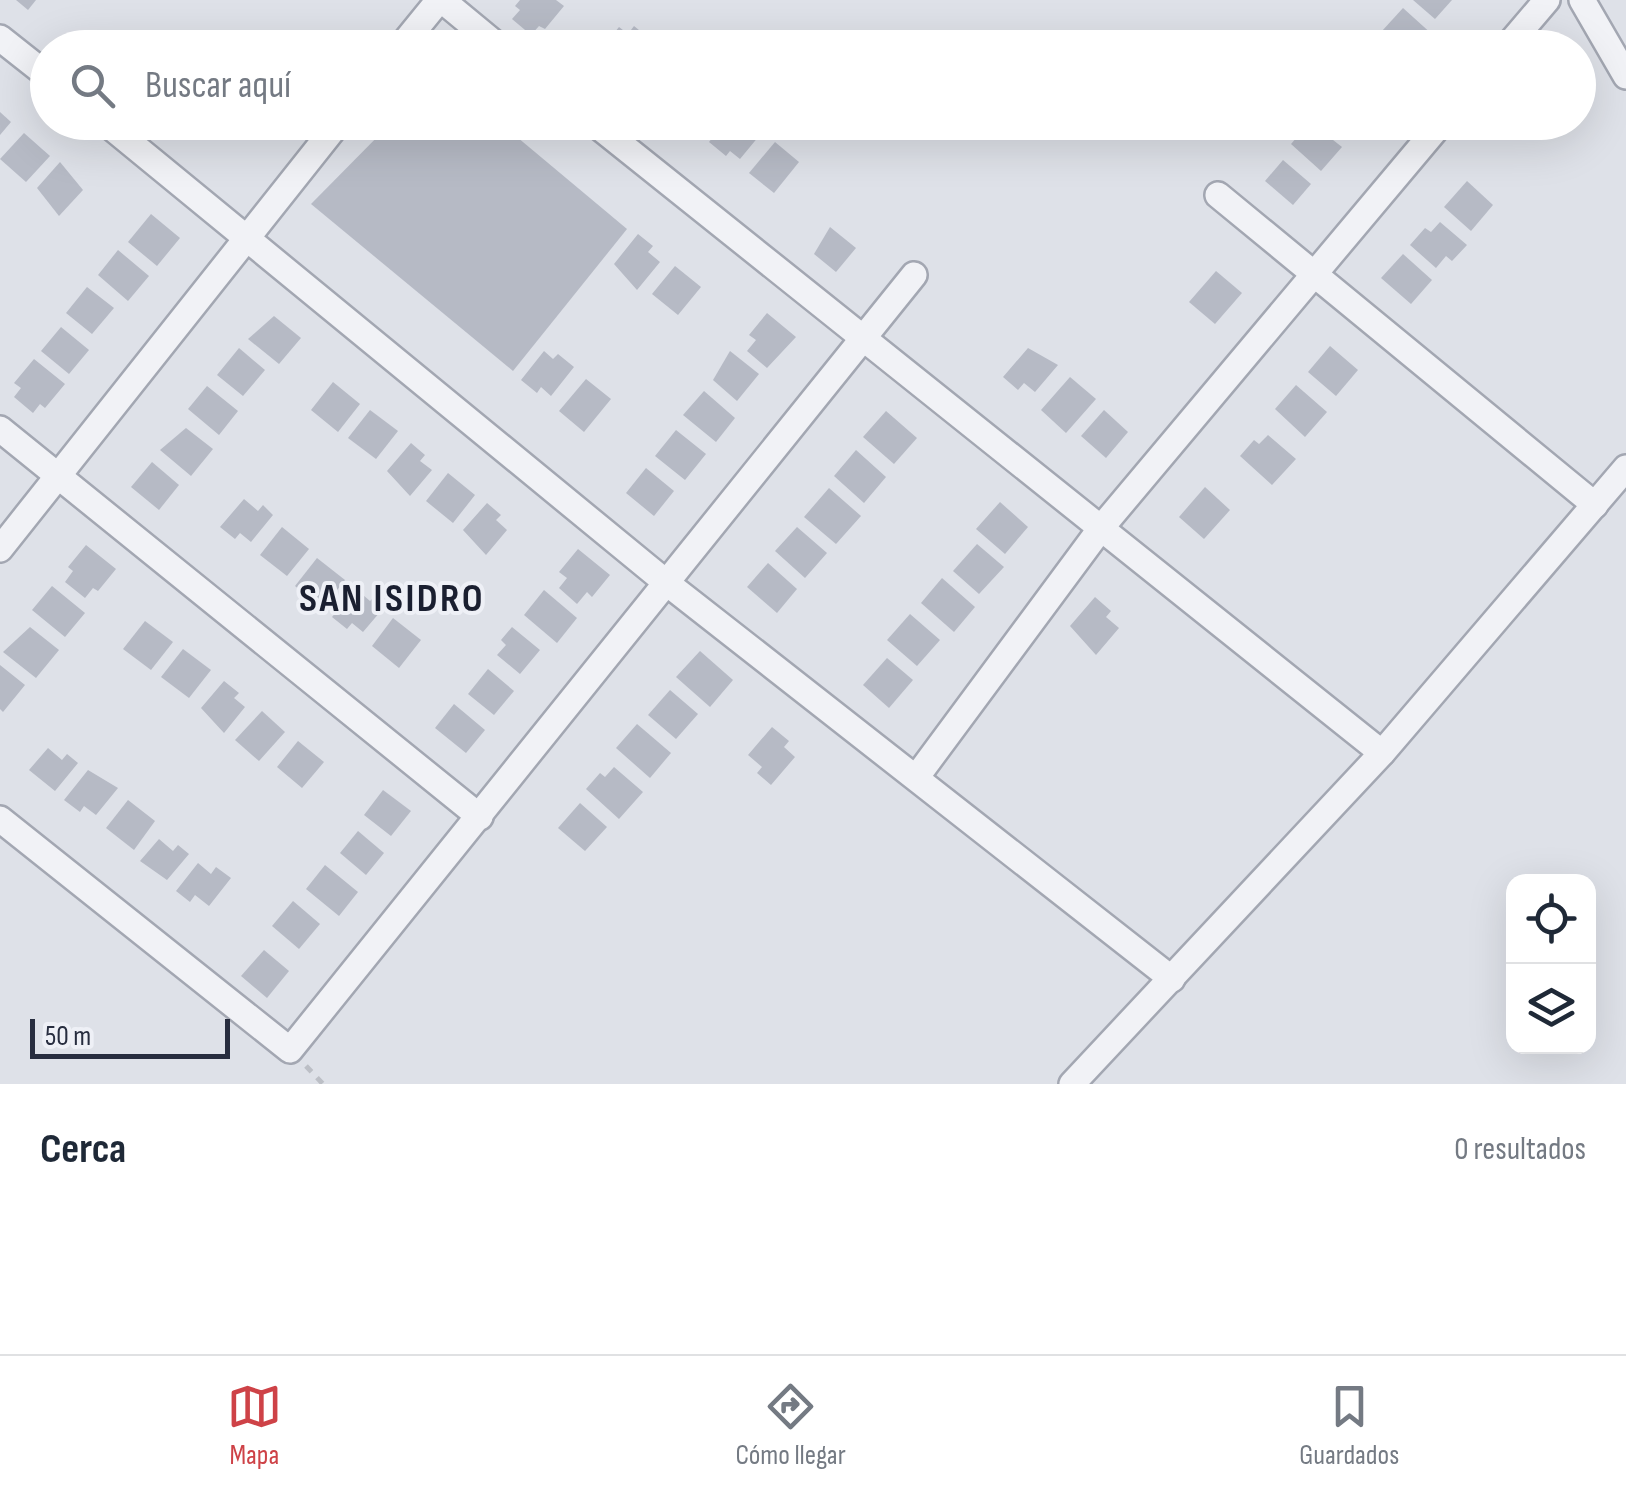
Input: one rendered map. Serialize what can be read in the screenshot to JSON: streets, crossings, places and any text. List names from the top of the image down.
{
  "districts": ["SAN ISIDRO"],
  "scale_bar": "50 m",
  "page": {
    "search": "Buscar aquí",
    "scale": "50 m",
    "heading": ["Cerca", "0 resultados"],
    "nav": ["Mapa", "Cómo llegar", "Guardados"]
  }
}
